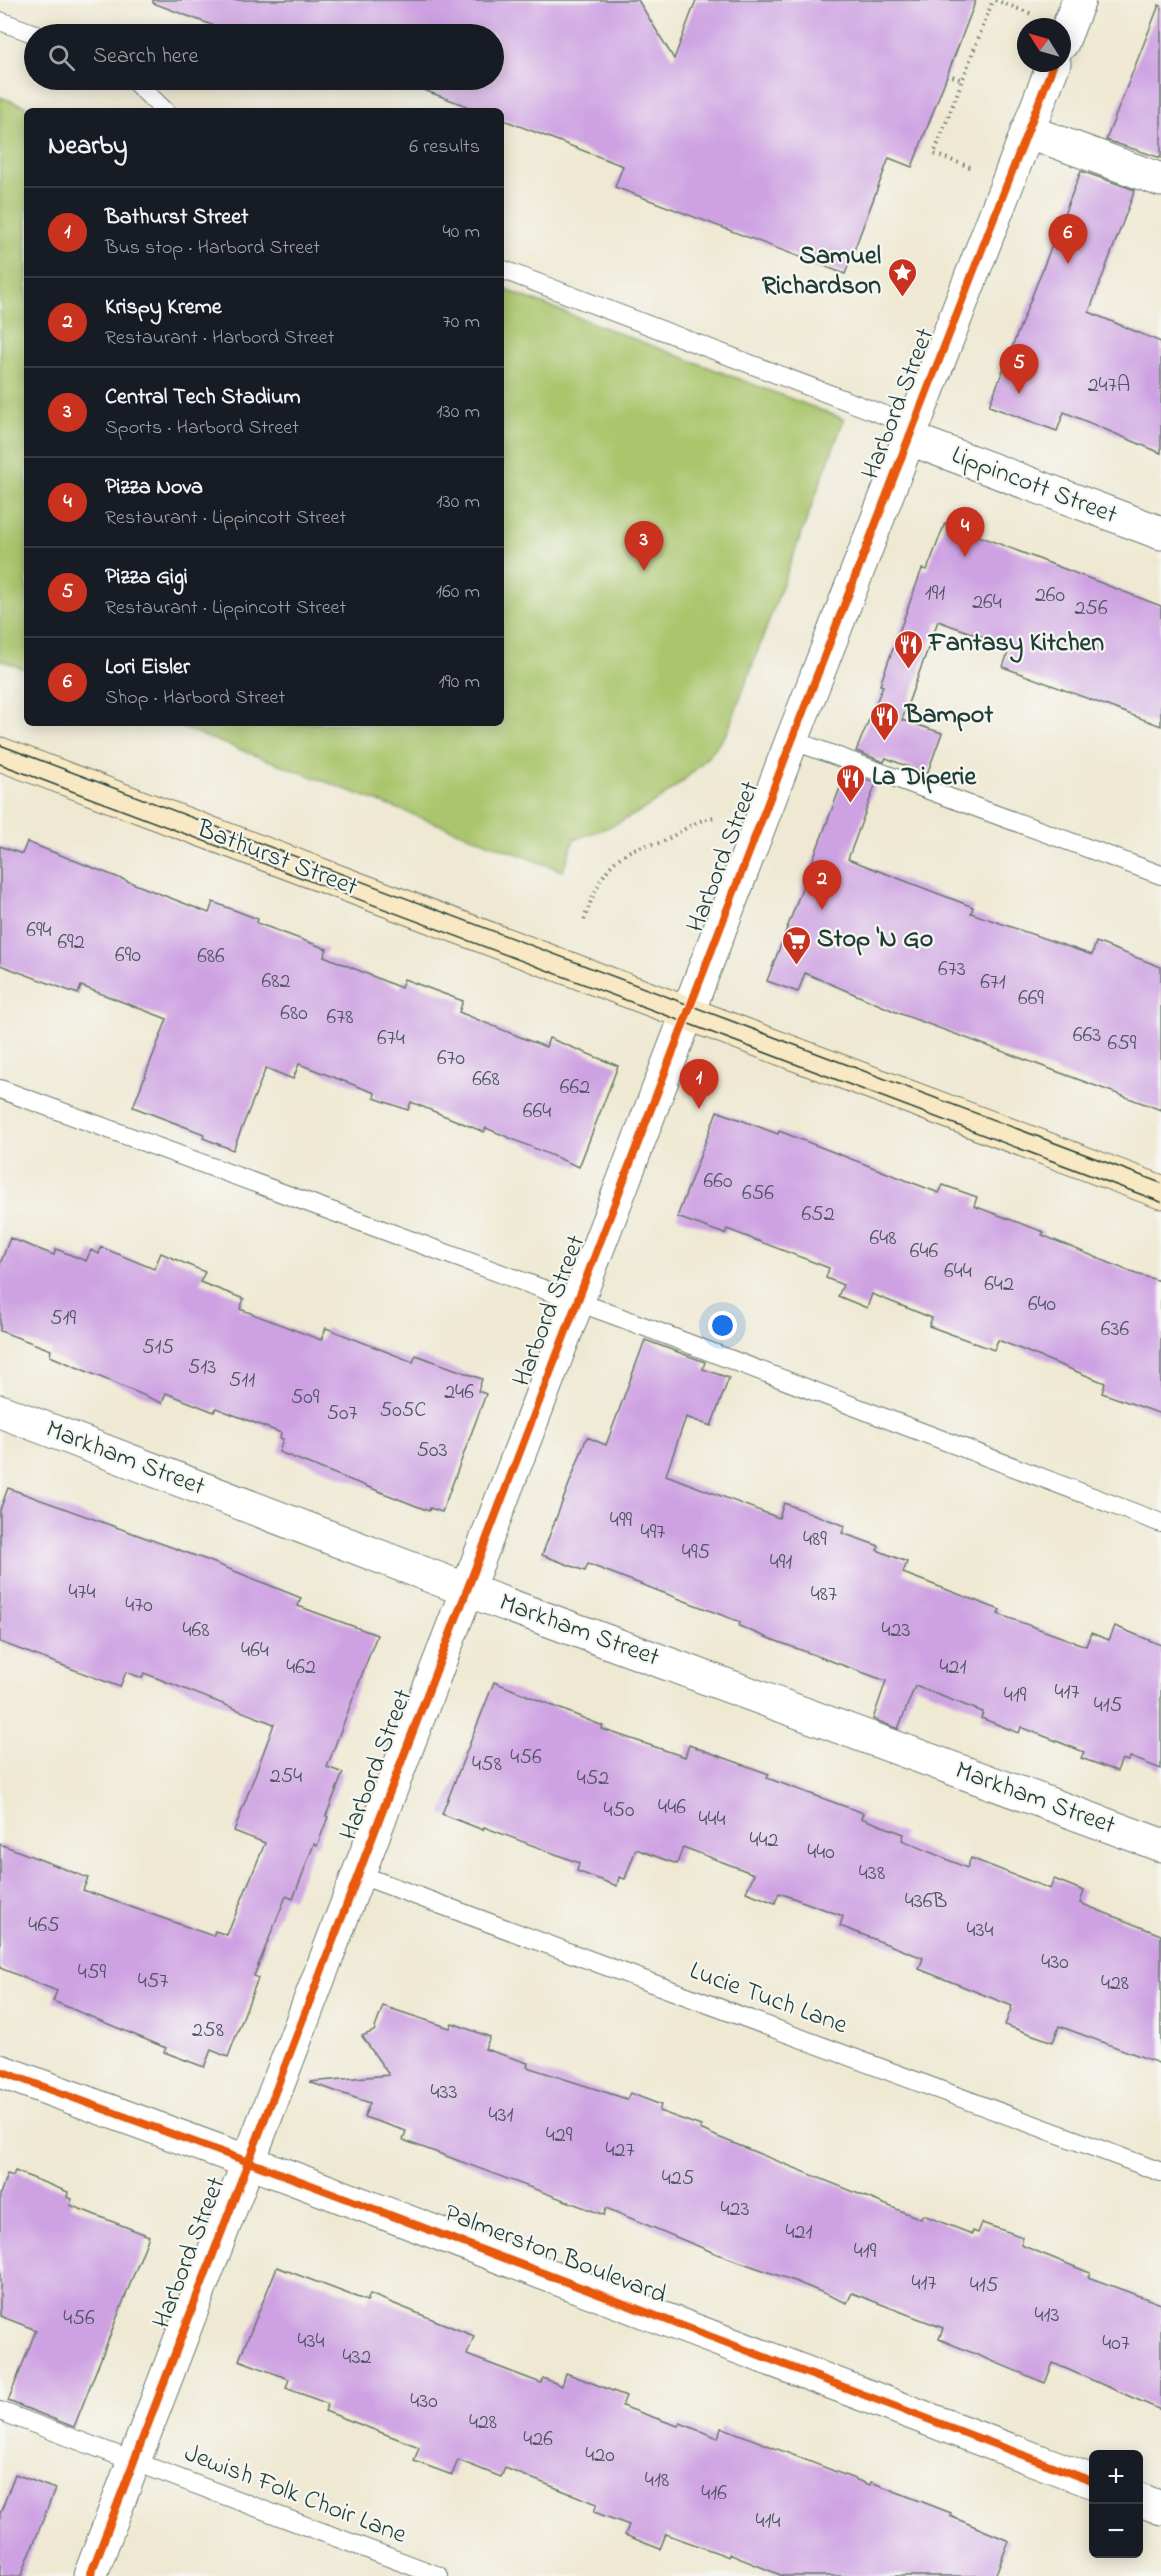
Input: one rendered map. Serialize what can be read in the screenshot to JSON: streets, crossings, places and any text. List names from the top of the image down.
{
  "streets": {
    "main road": ["Bathurst Street"],
    "street": [
      "Harbord Street",
      "Lippincott Street",
      "Markham Street",
      "Palmerston Boulevard"
    ],
    "lane": ["Lucie Tuch Lane", "Jewish Folk Choir Lane"]
  },
  "crossings": [
    ["Harbord Street", "Lippincott Street"],
    ["Harbord Street", "Bathurst Street"],
    ["Harbord Street", "Markham Street"],
    ["Harbord Street", "Lucie Tuch Lane"],
    ["Harbord Street", "Palmerston Boulevard"],
    ["Harbord Street", "Jewish Folk Choir Lane"]
  ],
  "places": {
    "place": ["Samuel Richardson"],
    "restaurant": ["Fantasy Kitchen", "Bampot", "La Diperie"],
    "supermarket": ["Stop 'N Go"]
  },
  "house_numbers": [
    "247A",
    "191",
    "260",
    "264",
    "256",
    "694",
    "692",
    "690",
    "686",
    "673",
    "682",
    "671",
    "669",
    "680",
    "678",
    "663",
    "674",
    "659",
    "670",
    "668",
    "662",
    "664",
    "660",
    "656",
    "652",
    "648",
    "646",
    "644",
    "642",
    "640",
    "519",
    "636",
    "515",
    "513",
    "511",
    "246",
    "509",
    "505C",
    "507",
    "503",
    "499",
    "497",
    "489",
    "495",
    "491",
    "474",
    "487",
    "470",
    "468",
    "423",
    "464",
    "462",
    "421",
    "417",
    "419",
    "415",
    "456",
    "458",
    "254",
    "452",
    "446",
    "450",
    "444",
    "442",
    "440",
    "438",
    "436B",
    "465",
    "434",
    "430",
    "459",
    "457",
    "428",
    "258",
    "433",
    "431",
    "429",
    "427",
    "425",
    "423",
    "421",
    "419",
    "417",
    "415",
    "413",
    "456",
    "434",
    "407",
    "432",
    "430",
    "428",
    "426",
    "420",
    "418",
    "416",
    "414"
  ],
  "north": "top left",
  "page": {
    "search": "Search here",
    "heading": ["Nearby", "6 results"],
    "list": [
      {
        "mark": "1",
        "name": "Bathurst Street",
        "note": "Bus stop · Harbord Street",
        "value": "40 m"
      },
      {
        "mark": "2",
        "name": "Krispy Kreme",
        "note": "Restaurant · Harbord Street",
        "value": "70 m"
      },
      {
        "mark": "3",
        "name": "Central Tech Stadium",
        "note": "Sports · Harbord Street",
        "value": "130 m"
      },
      {
        "mark": "4",
        "name": "Pizza Nova",
        "note": "Restaurant · Lippincott Street",
        "value": "130 m"
      },
      {
        "mark": "5",
        "name": "Pizza Gigi",
        "note": "Restaurant · Lippincott Street",
        "value": "160 m"
      },
      {
        "mark": "6",
        "name": "Lori Eisler",
        "note": "Shop · Harbord Street",
        "value": "190 m"
      }
    ],
    "pins": [
      "6",
      "5",
      "4",
      "3",
      "2",
      "1"
    ],
    "map_buttons": ["+", "−"]
  }
}
